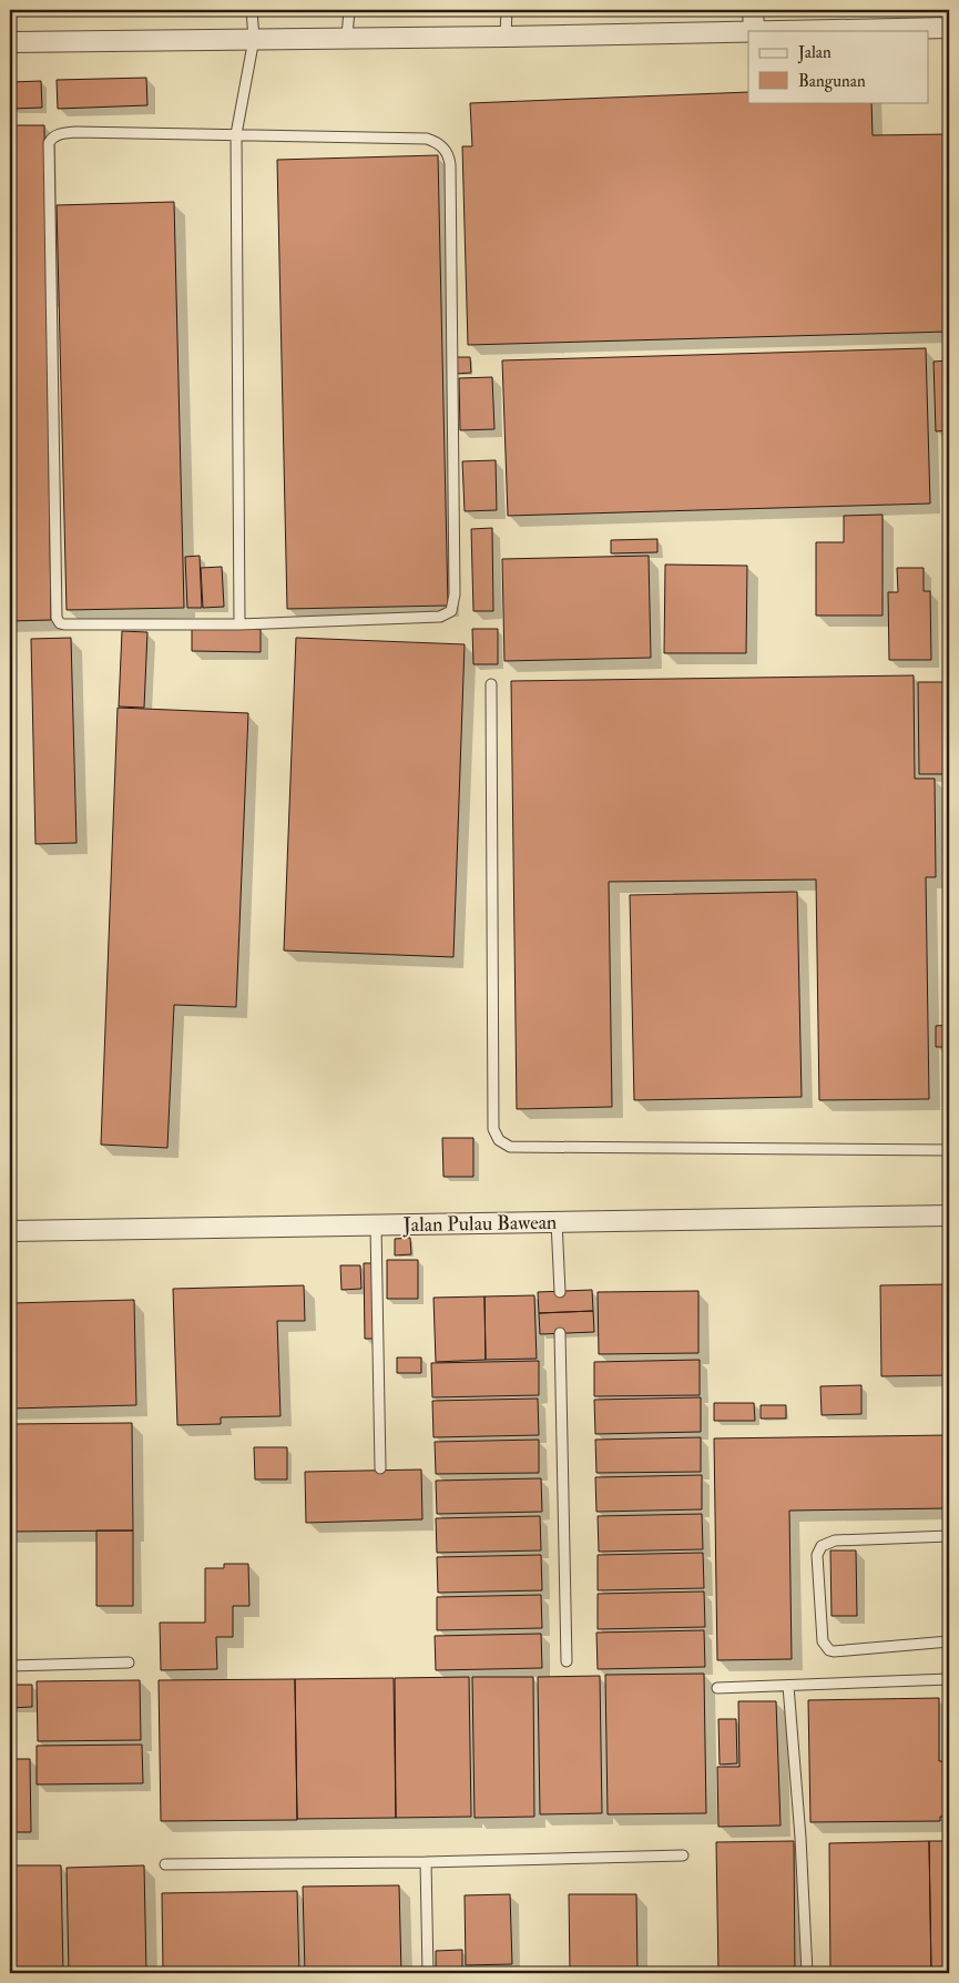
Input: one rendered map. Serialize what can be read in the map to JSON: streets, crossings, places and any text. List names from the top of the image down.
{
  "streets": {
    "street": ["Jalan Pulau Bawean"]
  },
  "legend": ["Jalan", "Bangunan"]
}
